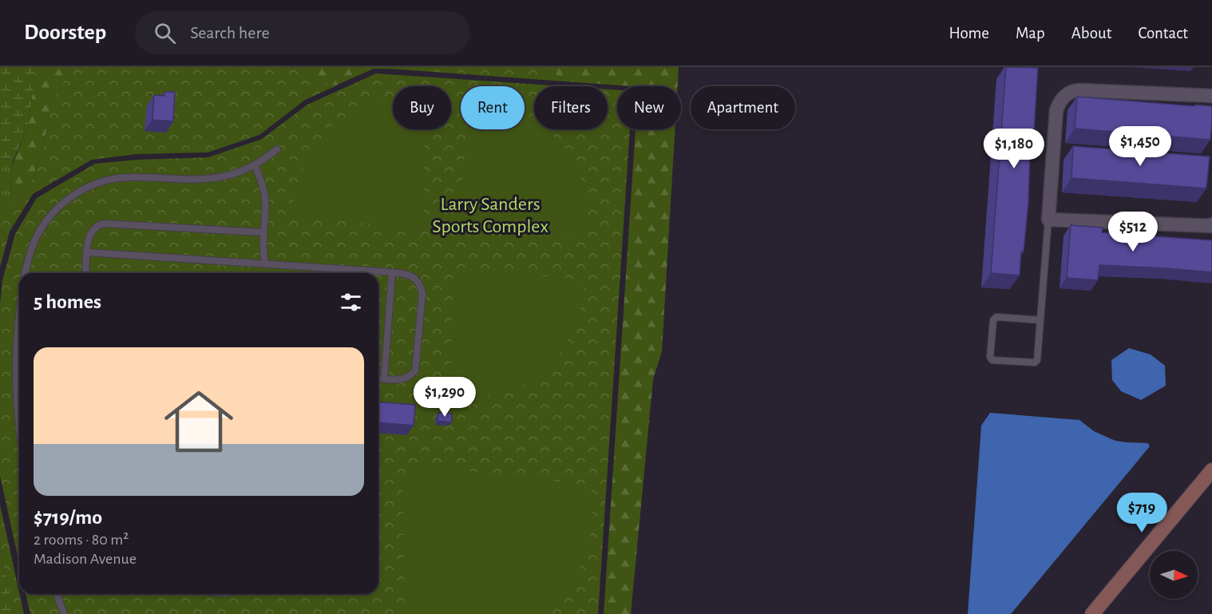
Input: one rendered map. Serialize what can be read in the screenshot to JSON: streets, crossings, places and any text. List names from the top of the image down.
{
  "parks": ["Larry Sanders Sports Complex"],
  "north": "right",
  "page": {
    "header": "Doorstep",
    "search": "Search here",
    "nav": [
      "Home",
      "Map",
      "About",
      "Contact"
    ],
    "chip": [
      "Buy",
      "Rent",
      "Filters",
      "New",
      "Apartment"
    ],
    "price": [
      "$1,450",
      "$1,180",
      "$512",
      "$1,290",
      "$719"
    ],
    "heading": "5 homes",
    "list": [
      {
        "name": "$719/mo",
        "note": "2 rooms · 80 m² · Madison Avenue"
      }
    ]
  }
}
